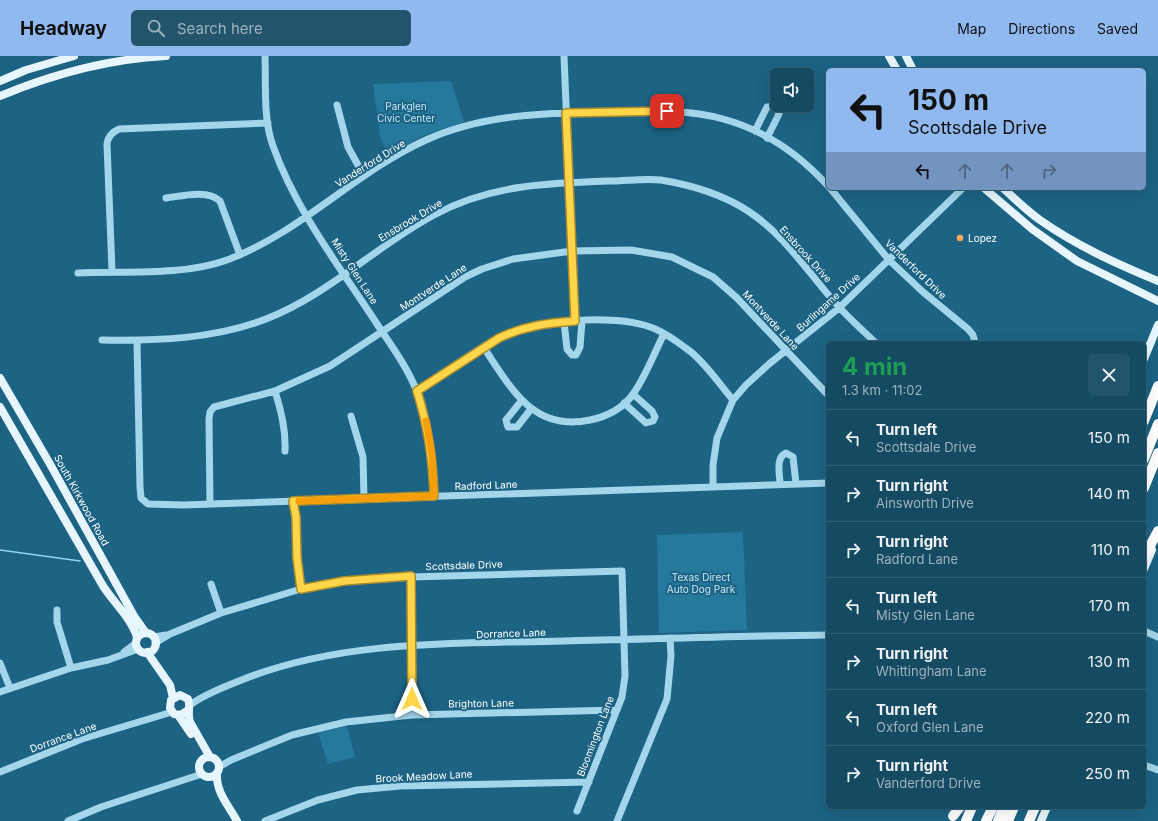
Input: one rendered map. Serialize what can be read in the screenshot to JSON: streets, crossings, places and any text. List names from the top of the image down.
{
  "streets": {
    "main road": ["South Kirkwood Road"],
    "street": [
      "Vanderford Drive",
      "Ensbrook Drive",
      "Misty Glen Lane",
      "Montverde Lane",
      "Burlingame Drive",
      "Radford Lane",
      "Scottsdale Drive",
      "Dorrance Lane",
      "Brighton Lane",
      "Bloomington Lane",
      "Brook Meadow Lane"
    ]
  },
  "crossings": [
    ["Vanderford Drive", "Misty Glen Lane"],
    ["Vanderford Drive", "Burlingame Drive"],
    ["Ensbrook Drive", "Misty Glen Lane"],
    ["Ensbrook Drive", "Burlingame Drive"],
    ["Ensbrook Drive", "Radford Lane"],
    ["Misty Glen Lane", "Montverde Lane"],
    ["Misty Glen Lane", "Radford Lane"],
    ["Montverde Lane", "Burlingame Drive"],
    ["Montverde Lane", "Radford Lane"],
    ["Burlingame Drive", "Radford Lane"],
    ["Scottsdale Drive", "Bloomington Lane"],
    ["Dorrance Lane", "Bloomington Lane"],
    ["Brighton Lane", "Bloomington Lane"],
    ["Bloomington Lane", "Brook Meadow Lane"]
  ],
  "parks": ["Parkglen Civic Center", "Texas Direct Auto Dog Park"],
  "places": ["Lopez"],
  "page": {
    "header": "Headway",
    "search": "Search here",
    "nav": ["Map", "Directions", "Saved"],
    "turn": ["150 m", "Scottsdale Drive"],
    "heading": ["4 min", "1.3 km · 11:02"],
    "list": [
      {
        "name": "Turn left",
        "note": "Scottsdale Drive",
        "value": "150 m"
      },
      {
        "name": "Turn right",
        "note": "Ainsworth Drive",
        "value": "140 m"
      },
      {
        "name": "Turn right",
        "note": "Radford Lane",
        "value": "110 m"
      },
      {
        "name": "Turn left",
        "note": "Misty Glen Lane",
        "value": "170 m"
      },
      {
        "name": "Turn right",
        "note": "Whittingham Lane",
        "value": "130 m"
      },
      {
        "name": "Turn left",
        "note": "Oxford Glen Lane",
        "value": "220 m"
      },
      {
        "name": "Turn right",
        "note": "Vanderford Drive",
        "value": "250 m"
      }
    ]
  }
}
